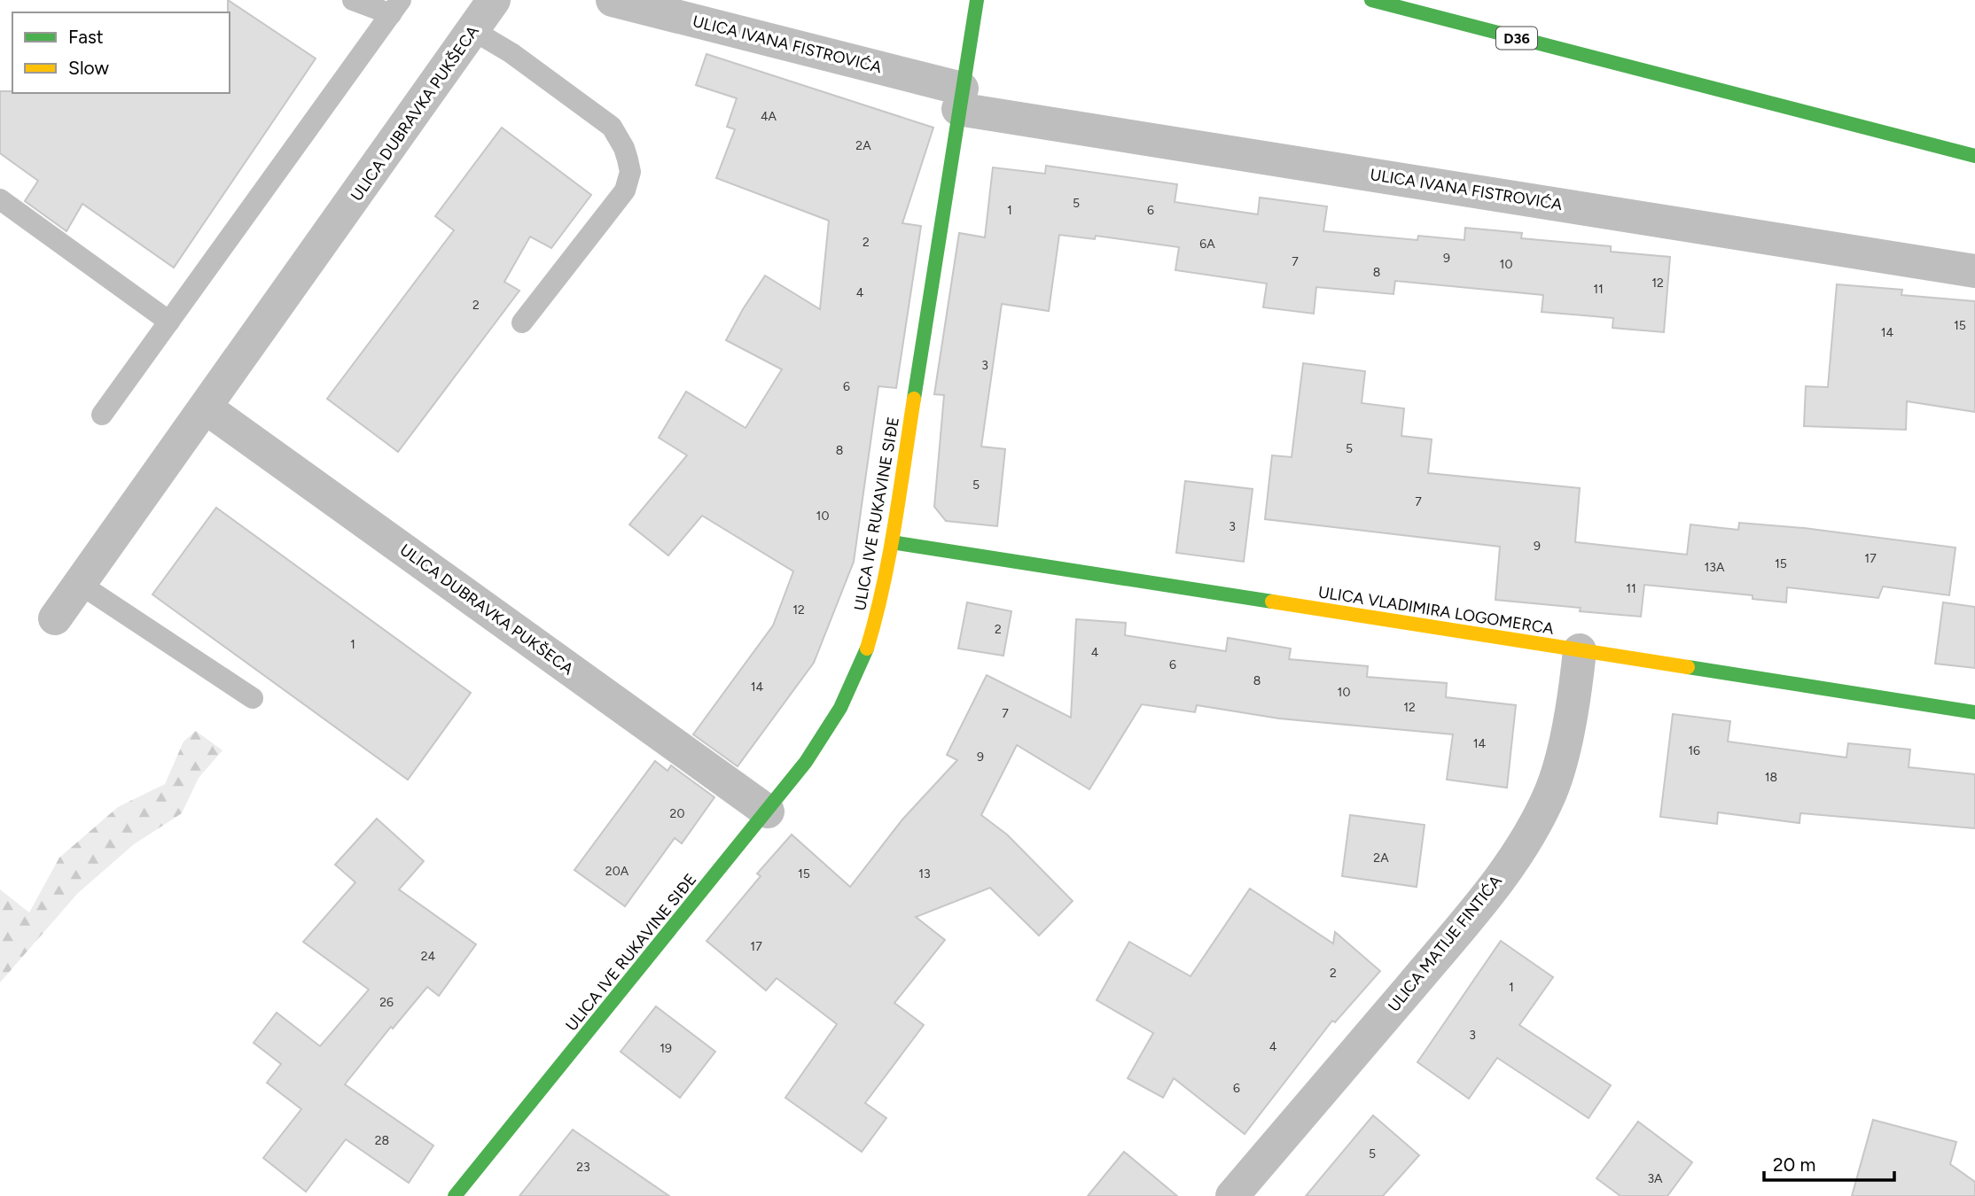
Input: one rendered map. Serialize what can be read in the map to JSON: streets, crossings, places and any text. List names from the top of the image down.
{
  "streets": {
    "street": [
      "D36",
      "ULICA IVANA FISTROVIĆA",
      "ULICA DUBRAVKA PUKŠECA",
      "ULICA IVE RUKAVINE SIĐE",
      "ULICA VLADIMIRA LOGOMERCA",
      "ULICA MATIJE FINTIĆA"
    ]
  },
  "crossings": [
    ["ULICA IVANA FISTROVIĆA", "ULICA IVE RUKAVINE SIĐE"],
    ["ULICA DUBRAVKA PUKŠECA", "ULICA IVE RUKAVINE SIĐE"],
    ["ULICA IVE RUKAVINE SIĐE", "ULICA VLADIMIRA LOGOMERCA"],
    ["ULICA VLADIMIRA LOGOMERCA", "ULICA MATIJE FINTIĆA"]
  ],
  "house_numbers": [
    "4A",
    "2A",
    "5",
    "1",
    "6",
    "2",
    "6A",
    "9",
    "7",
    "10",
    "8",
    "12",
    "11",
    "4",
    "2",
    "15",
    "14",
    "3",
    "6",
    "5",
    "8",
    "5",
    "7",
    "10",
    "3",
    "9",
    "17",
    "15",
    "13A",
    "11",
    "12",
    "2",
    "1",
    "4",
    "6",
    "8",
    "14",
    "10",
    "12",
    "7",
    "14",
    "16",
    "9",
    "18",
    "20",
    "2A",
    "20A",
    "15",
    "13",
    "17",
    "24",
    "2",
    "1",
    "26",
    "3",
    "4",
    "19",
    "6",
    "28",
    "5",
    "23",
    "3A"
  ],
  "legend": ["Fast", "Slow"],
  "scale_bar": "20 m"
}
